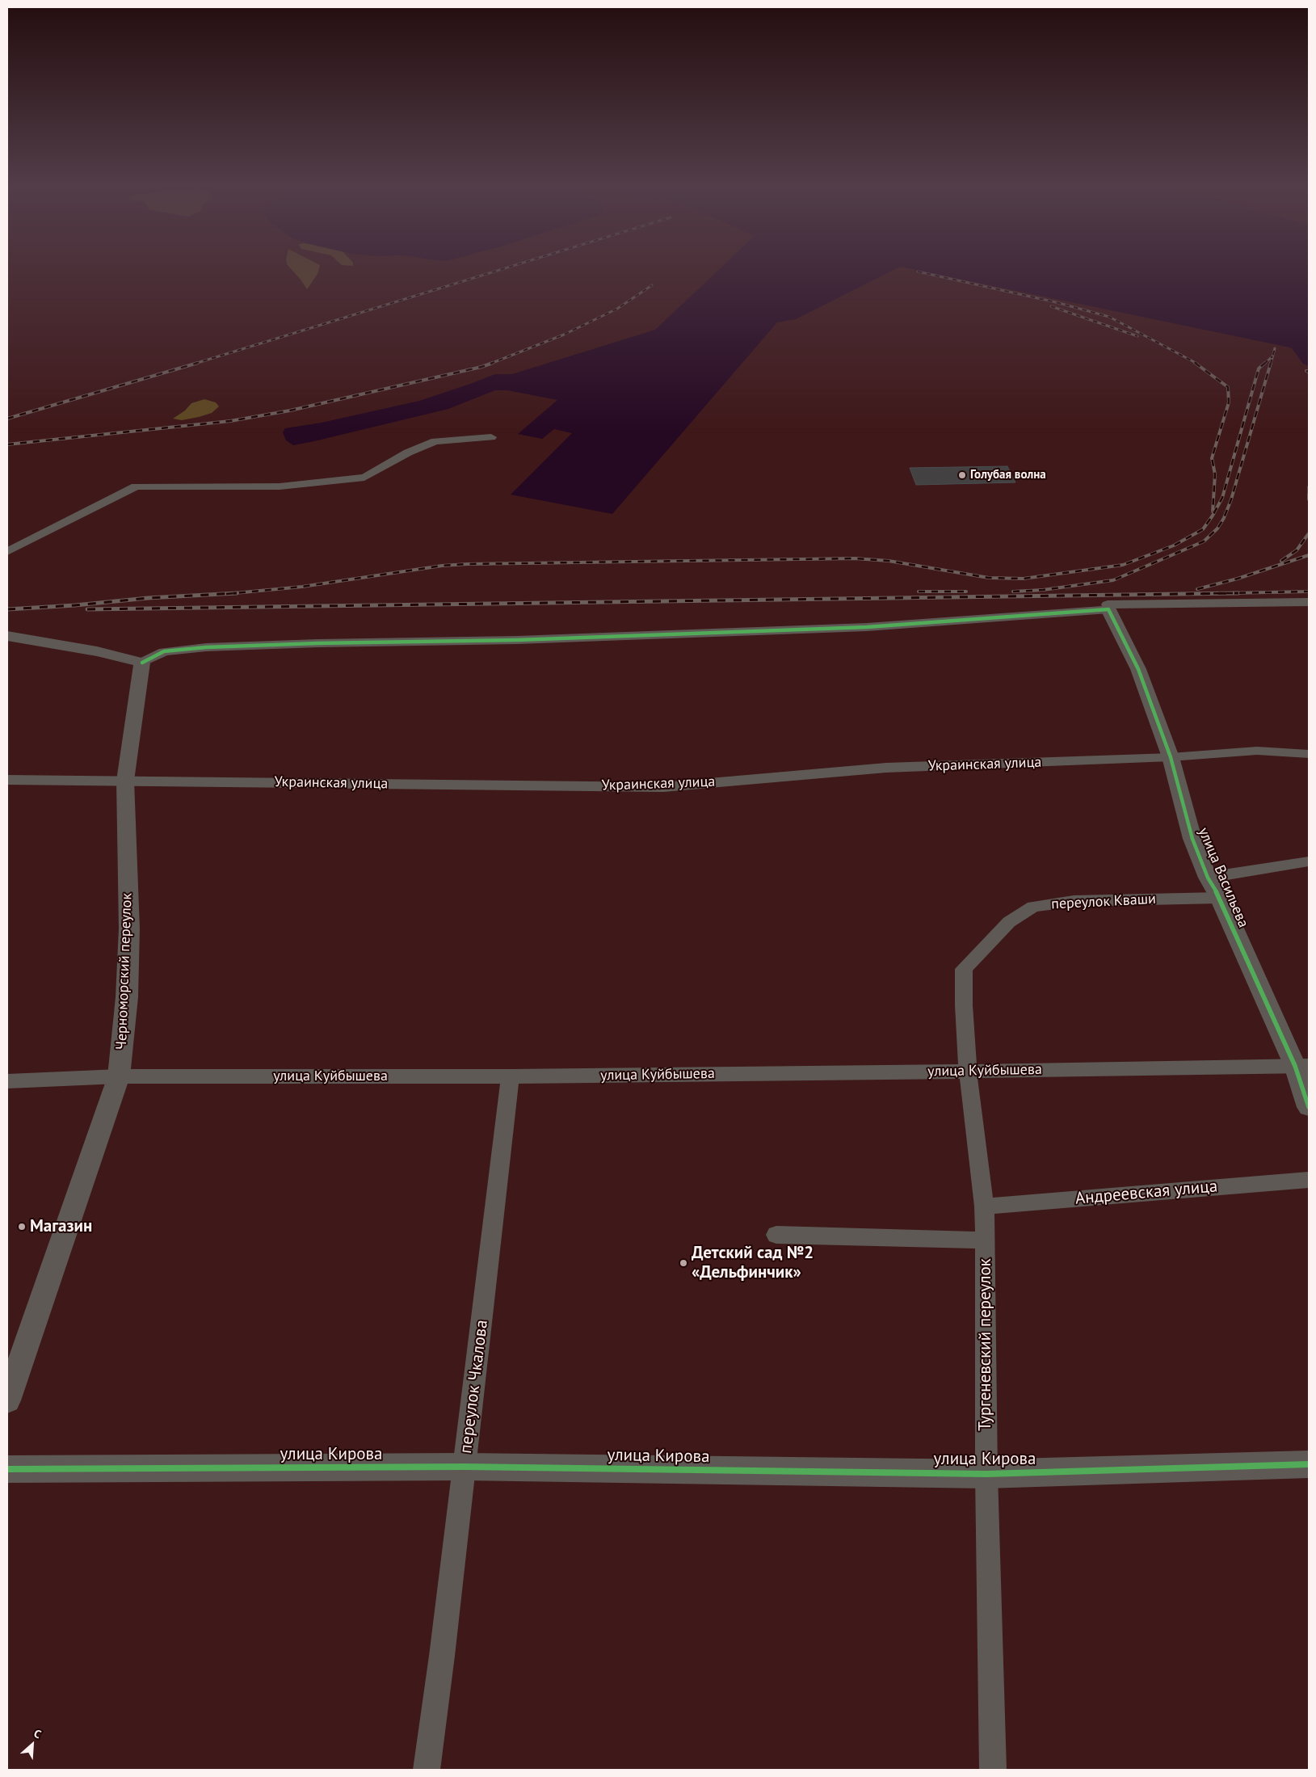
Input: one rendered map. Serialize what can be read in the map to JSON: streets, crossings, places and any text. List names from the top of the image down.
{
  "streets": {
    "street": [
      "Украинская улица",
      "улица Васильева",
      "переулок Кваши",
      "Черноморский переулок",
      "улица Куйбышева",
      "Андреевская улица",
      "Тургеневский переулок",
      "переулок Чкалова",
      "улица Кирова"
    ]
  },
  "crossings": [
    ["Украинская улица", "улица Васильева"],
    ["Украинская улица", "Черноморский переулок"],
    ["улица Васильева", "переулок Кваши"],
    ["улица Васильева", "улица Куйбышева"],
    ["переулок Кваши", "Тургеневский переулок"],
    ["Черноморский переулок", "улица Куйбышева"],
    ["улица Куйбышева", "Тургеневский переулок"],
    ["улица Куйбышева", "переулок Чкалова"],
    ["Андреевская улица", "Тургеневский переулок"],
    ["Тургеневский переулок", "улица Кирова"],
    ["переулок Чкалова", "улица Кирова"]
  ],
  "places": ["Голубая волна", "Магазин", "Детский сад №2 «Дельфинчик»"],
  "north": "top right"
}
